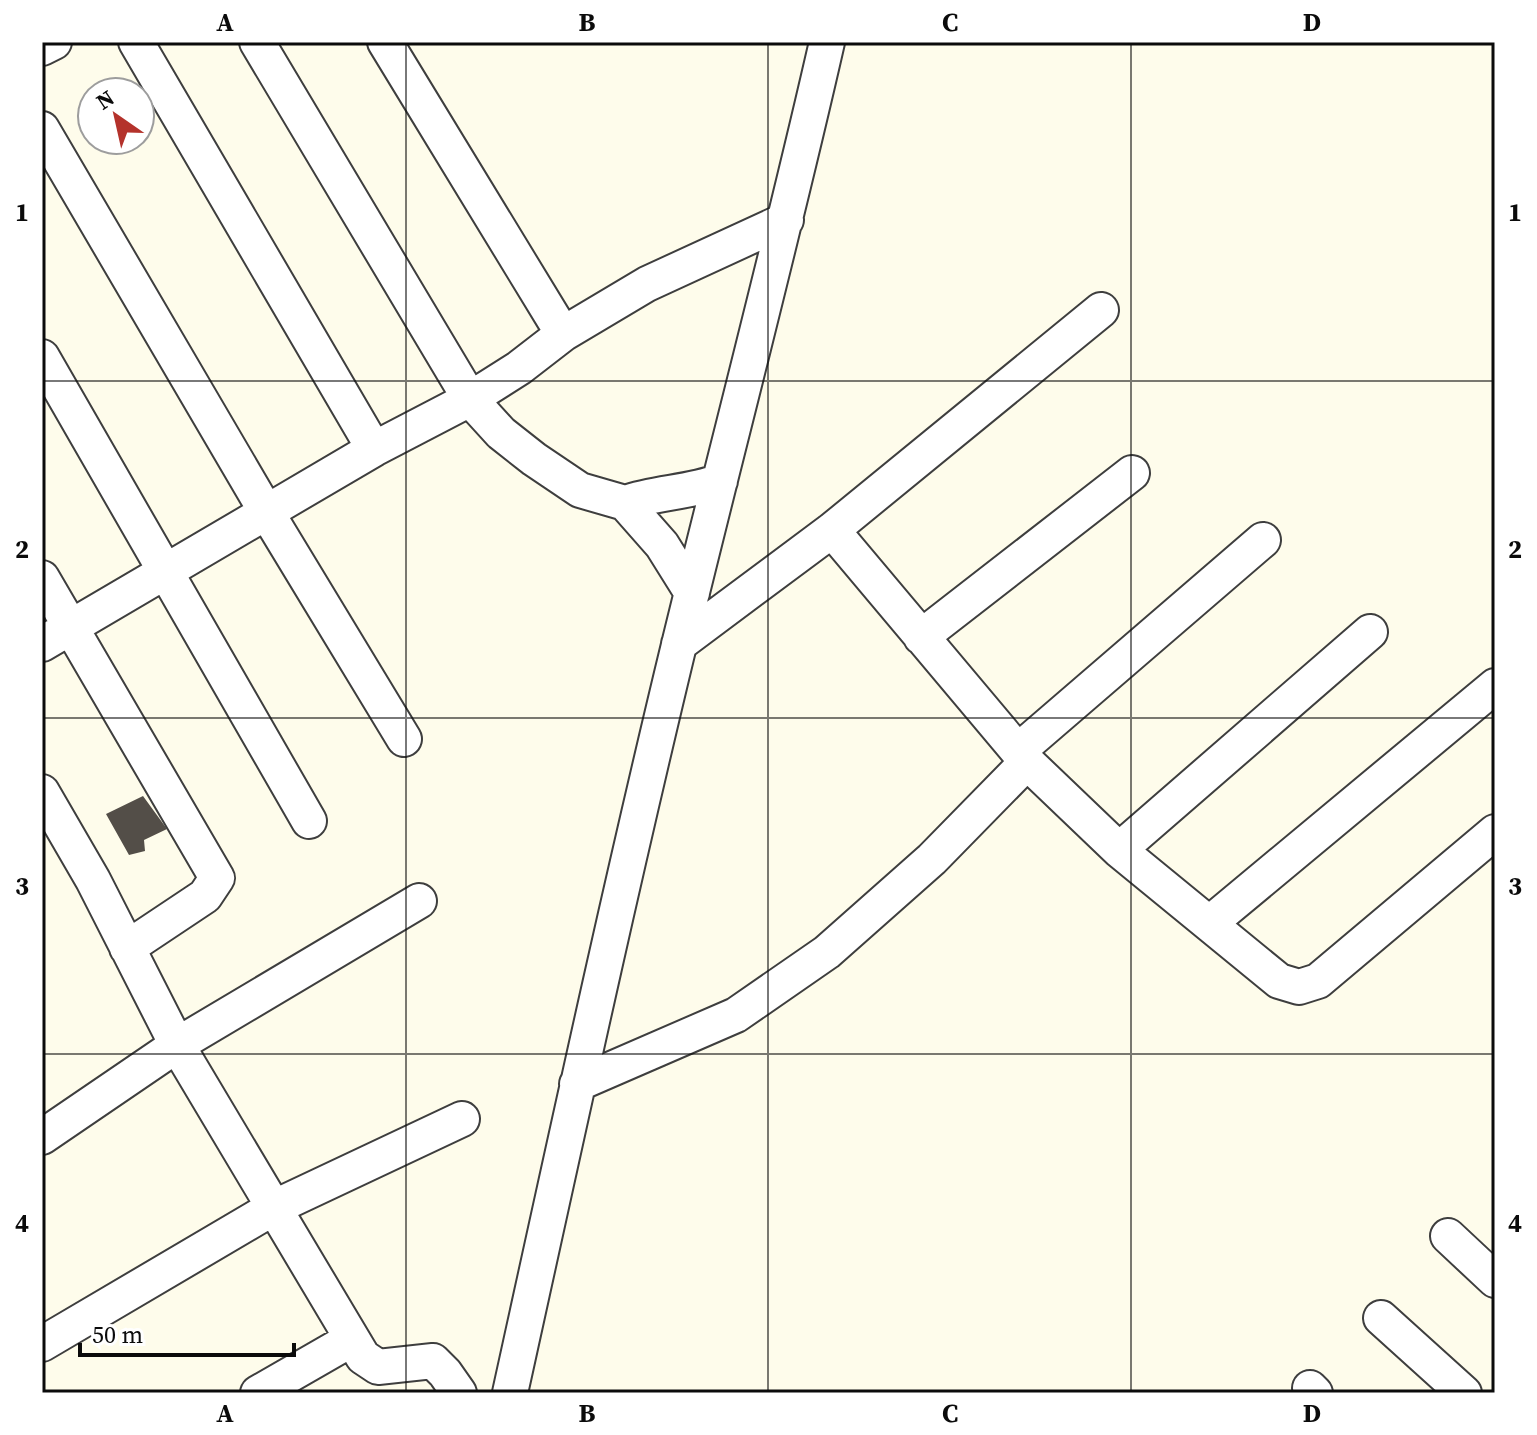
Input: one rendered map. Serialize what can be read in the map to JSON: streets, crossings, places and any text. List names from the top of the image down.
{
  "scale_bar": "50 m",
  "north": "top left",
  "grid": {
    "columns": [
      "A",
      "B",
      "C",
      "D"
    ],
    "rows": [
      "1",
      "2",
      "3",
      "4"
    ]
  }
}
